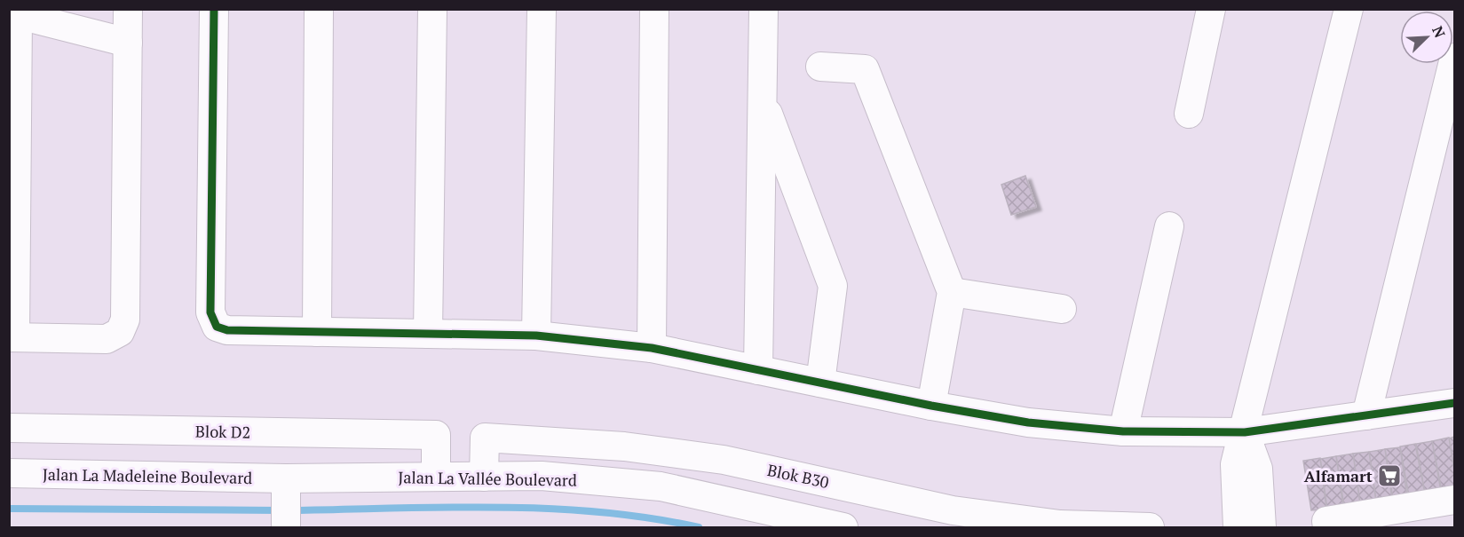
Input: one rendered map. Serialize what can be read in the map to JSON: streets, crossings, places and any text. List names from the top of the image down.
{
  "streets": {
    "street": [
      "Blok D2",
      "Jalan La Madeleine Boulevard",
      "Blok B30",
      "Jalan La Vallée Boulevard"
    ]
  },
  "crossings": [
    ["Blok D2", "Jalan La Vallée Boulevard"],
    ["Jalan La Madeleine Boulevard", "Jalan La Vallée Boulevard"],
    ["Blok B30", "Jalan La Vallée Boulevard"]
  ],
  "places": {
    "supermarket": ["Alfamart"]
  },
  "north": "top right"
}
